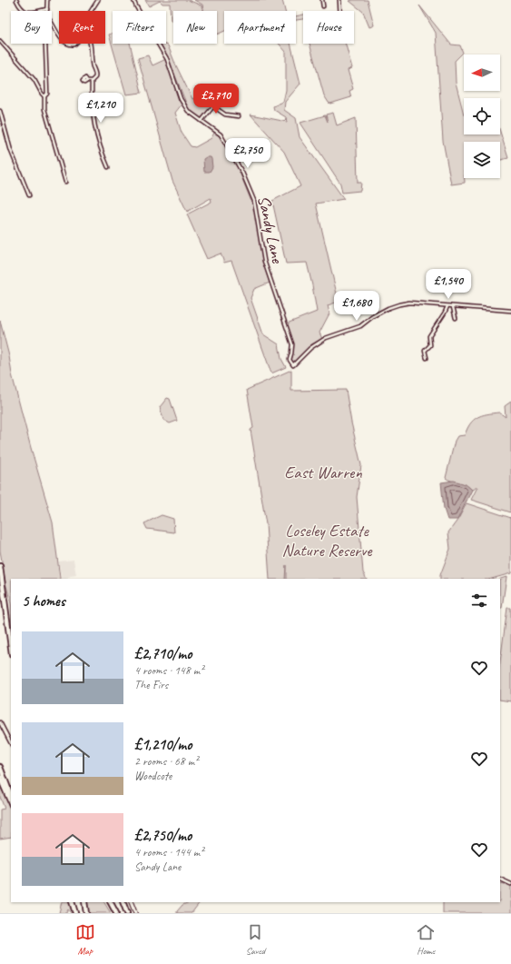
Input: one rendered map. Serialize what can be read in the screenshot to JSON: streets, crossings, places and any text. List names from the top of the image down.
{
  "streets": {
    "street": ["Sandy Lane"]
  },
  "parks": ["East Warren", "Loseley Estate Nature Reserve"],
  "north": "left",
  "page": {
    "chip": [
      "Buy",
      "Rent",
      "Filters",
      "New",
      "Apartment",
      "House"
    ],
    "price": [
      "£2,710",
      "£1,210",
      "£2,750",
      "£1,540",
      "£1,680"
    ],
    "heading": "5 homes",
    "list": [
      {
        "name": "£2,710/mo",
        "note": "4 rooms · 148 m² · The Firs"
      },
      {
        "name": "£1,210/mo",
        "note": "2 rooms · 68 m² · Woodcote"
      },
      {
        "name": "£2,750/mo",
        "note": "4 rooms · 144 m² · Sandy Lane"
      }
    ],
    "tabs": ["Map", "Saved", "Home"]
  }
}
